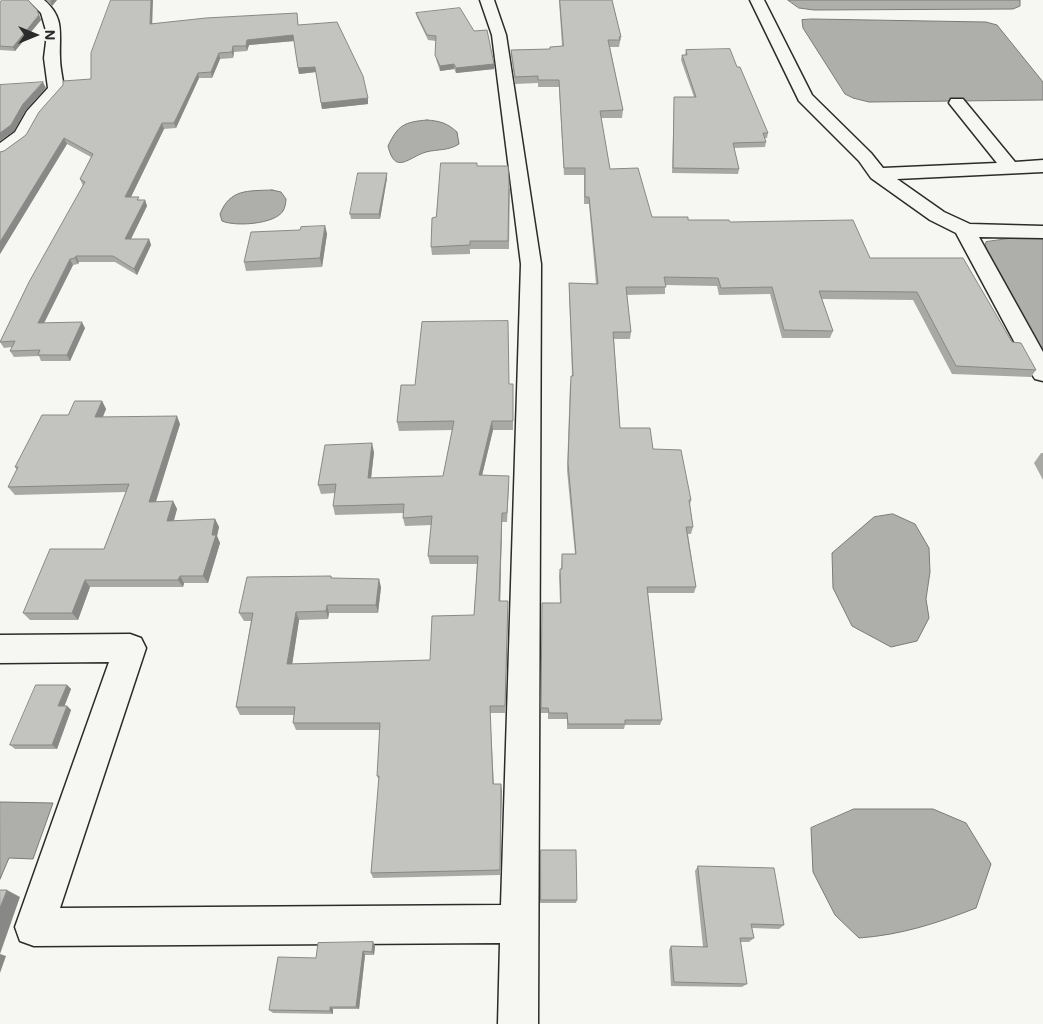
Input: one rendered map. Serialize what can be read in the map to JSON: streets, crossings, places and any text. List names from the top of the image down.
{
  "north": "right"
}
